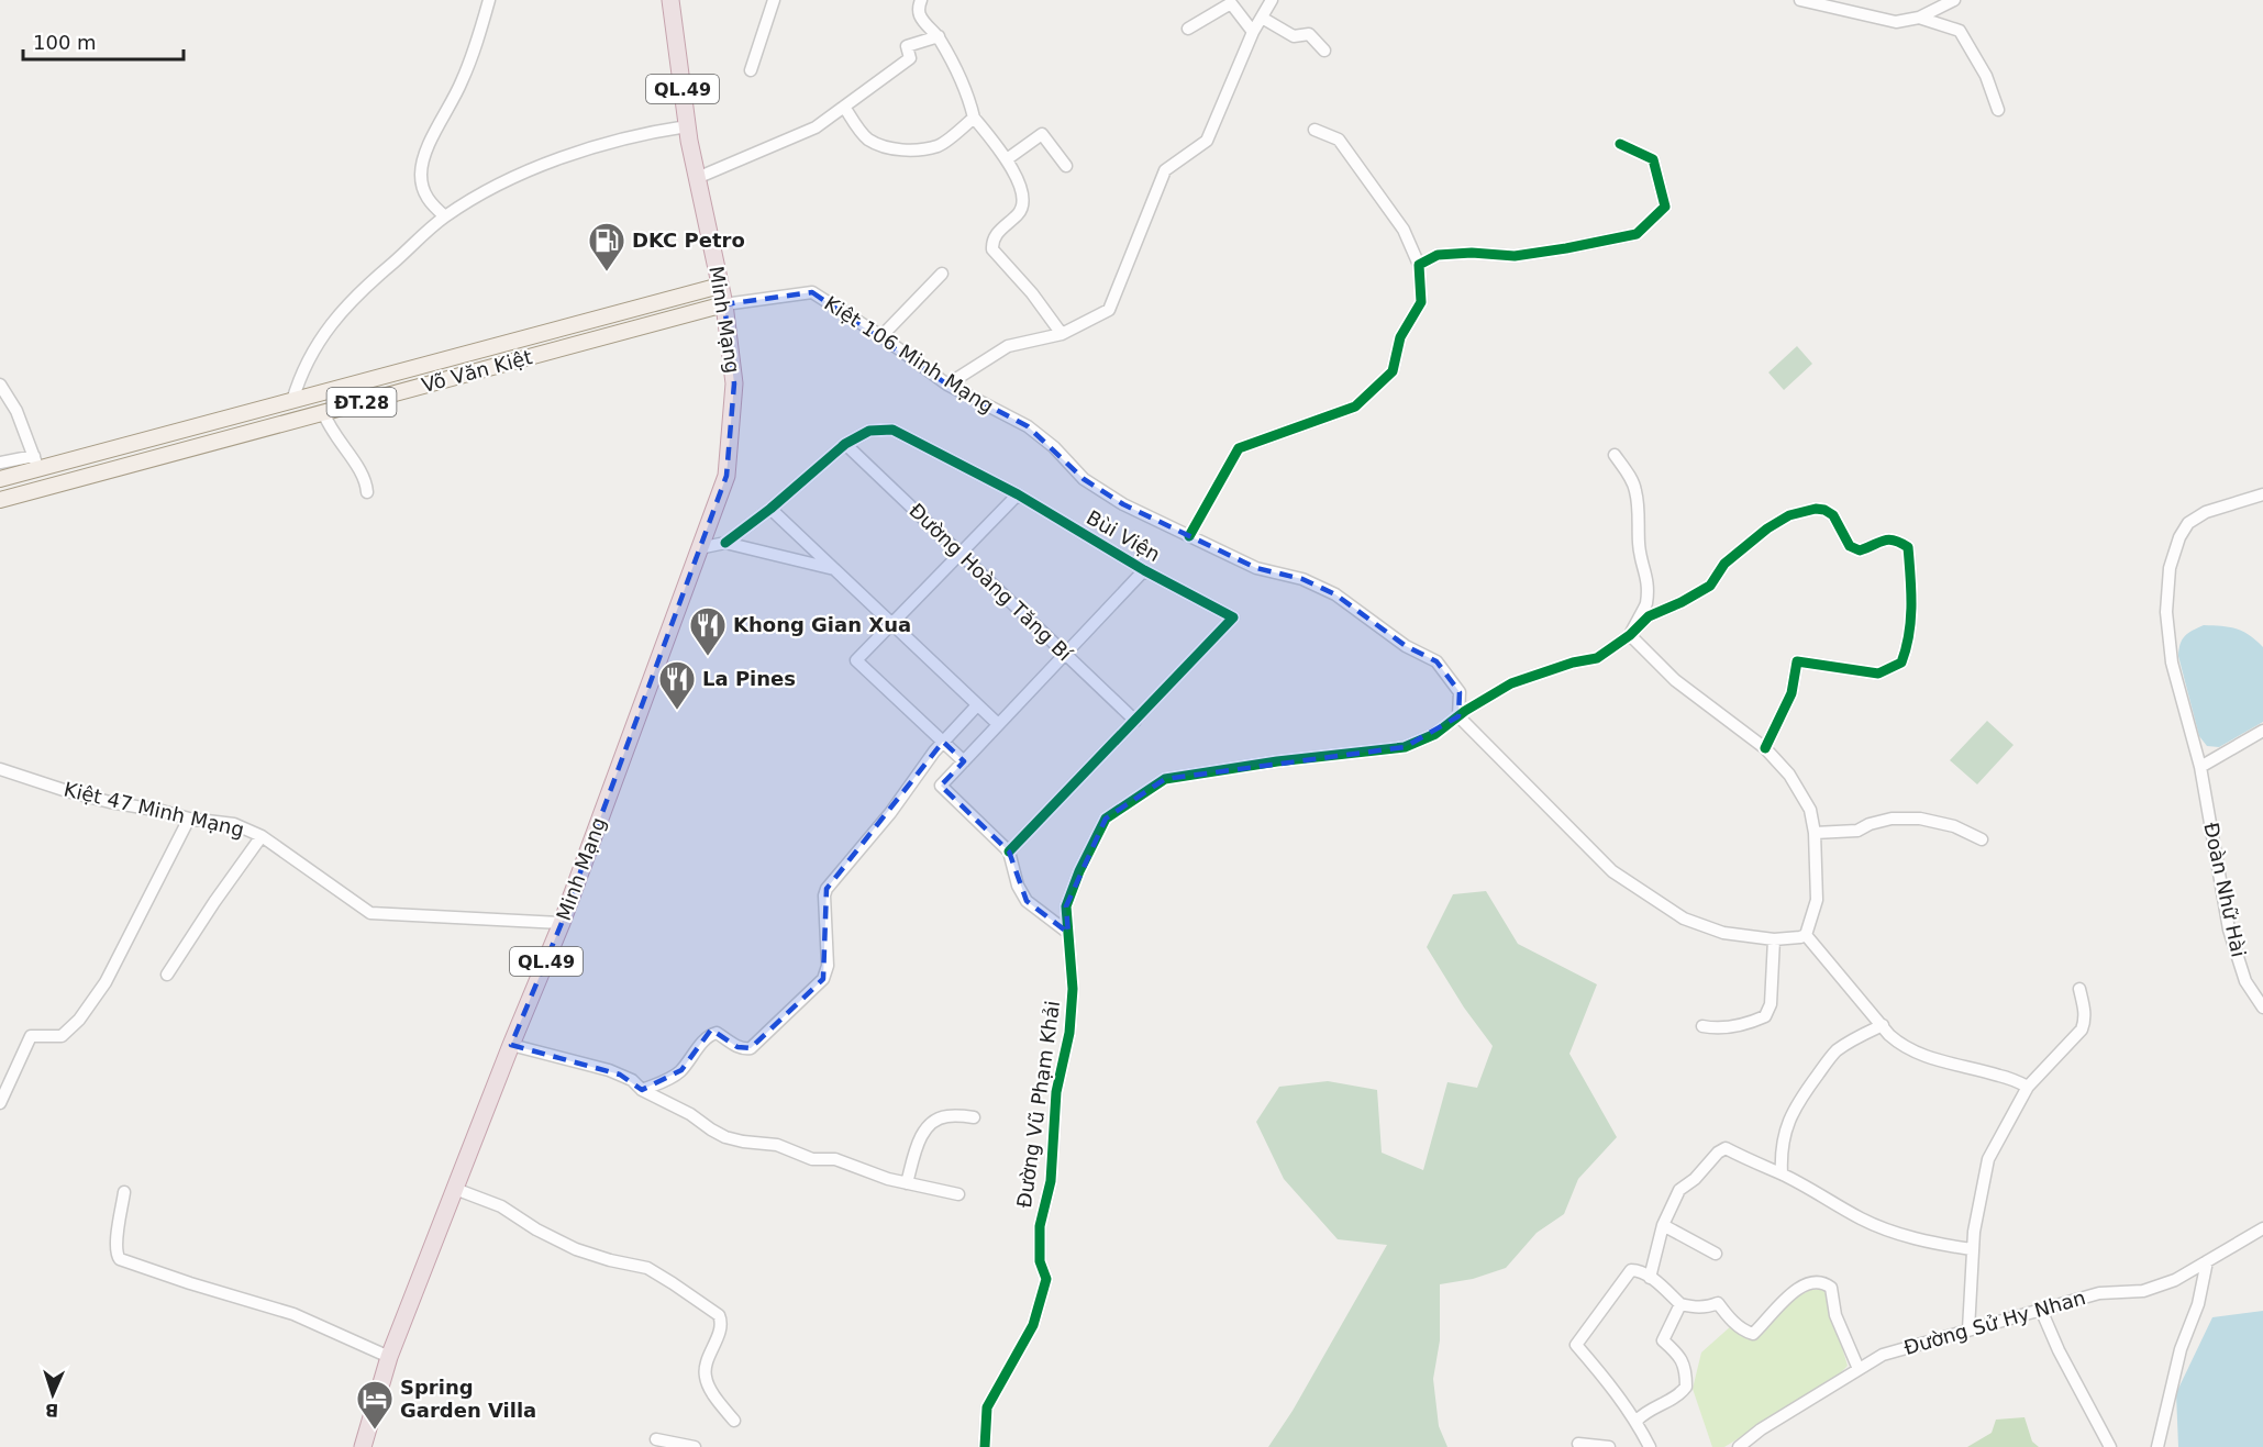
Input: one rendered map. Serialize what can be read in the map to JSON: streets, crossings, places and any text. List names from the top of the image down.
{
  "streets": {
    "highway": ["QL.49", "Minh Mạng"],
    "main road": ["Võ Văn Kiệt", "ĐT.28"],
    "street": [
      "Kiệt 106 Minh Mạng",
      "Bùi Viện",
      "Đường Hoàng Tăng Bí",
      "Kiệt 47 Minh Mạng",
      "Đoàn Nhữ Hài",
      "Đường Vũ Phạm Khải",
      "Đường Sử Hy Nhan"
    ]
  },
  "crossings": [
    ["QL.49", "Minh Mạng"],
    ["Minh Mạng", "Kiệt 106 Minh Mạng"],
    ["Minh Mạng", "Võ Văn Kiệt"],
    ["Minh Mạng", "Kiệt 47 Minh Mạng"],
    ["Kiệt 106 Minh Mạng", "Võ Văn Kiệt"],
    ["Kiệt 106 Minh Mạng", "Đường Vũ Phạm Khải"],
    ["Bùi Viện", "Đường Hoàng Tăng Bí"]
  ],
  "places": {
    "fuel station": ["DKC Petro"],
    "restaurant": ["Khong Gian Xua", "La Pines"],
    "hotel": ["Spring Garden Villa"]
  },
  "scale_bar": "100 m",
  "north": "bottom"
}
